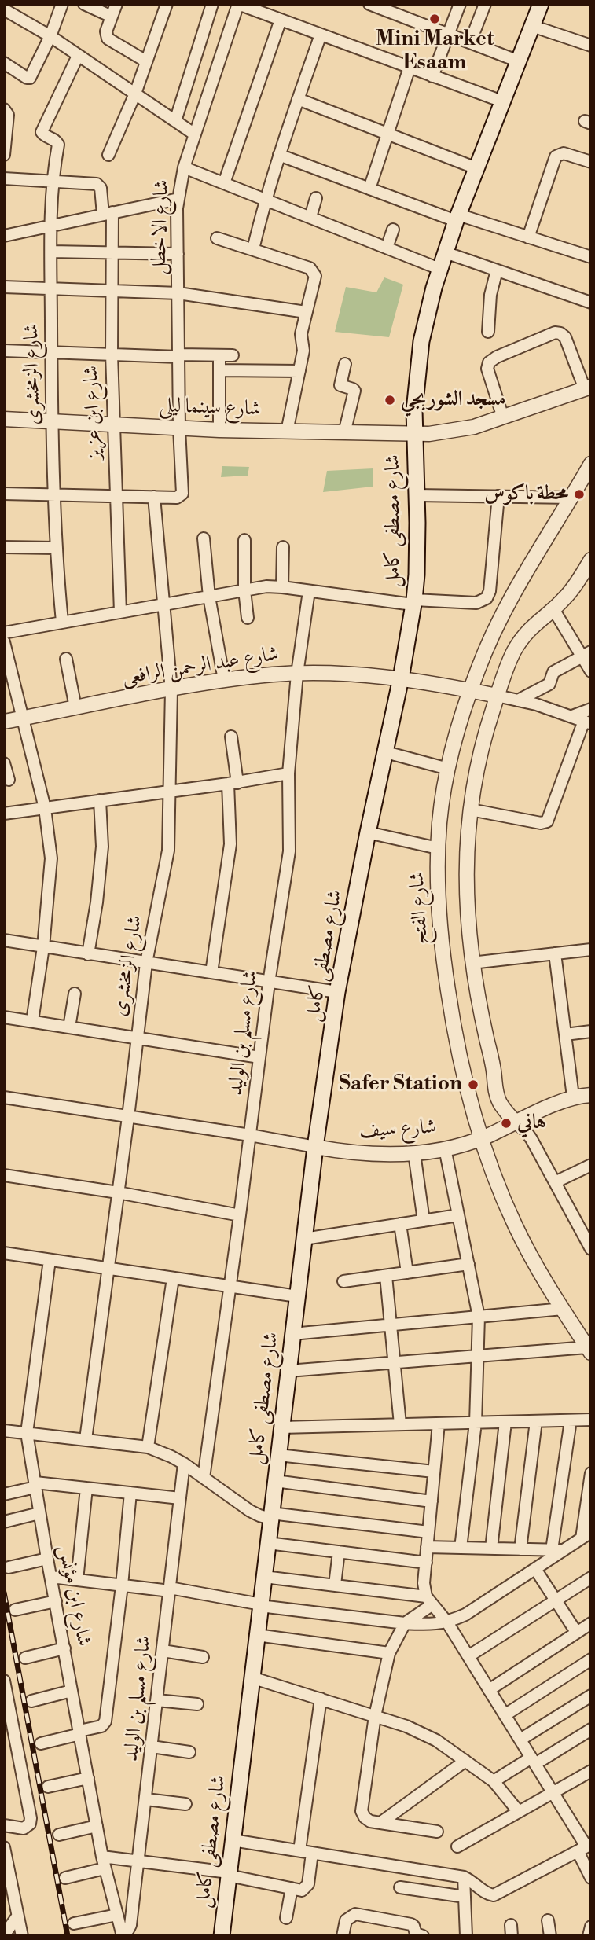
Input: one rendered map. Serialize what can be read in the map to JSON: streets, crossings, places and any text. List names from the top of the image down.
{
  "streets": {
    "main road": ["شارع مصطفى كامل"],
    "street": [
      "شارع الاخطل",
      "شارع الزمخشرى",
      "شارع سينما ليلى",
      "شارع ابن عزيز",
      "شارع عبد الرحمن الرافعى",
      "شارع الفتح",
      "شارع مسلم بن الوليد",
      "شارع سيف",
      "شارع ابن مؤنس"
    ]
  },
  "crossings": [
    ["شارع الاخطل", "شارع الزمخشرى"],
    ["شارع الاخطل", "شارع سينما ليلى"],
    ["شارع الزمخشرى", "شارع سينما ليلى"],
    ["شارع الزمخشرى", "شارع ابن عزيز"],
    ["شارع الزمخشرى", "شارع عبد الرحمن الرافعى"],
    ["شارع سينما ليلى", "شارع ابن عزيز"],
    ["شارع سينما ليلى", "شارع مصطفى كامل"],
    ["شارع مصطفى كامل", "شارع عبد الرحمن الرافعى"],
    ["شارع مصطفى كامل", "شارع سيف"],
    ["شارع عبد الرحمن الرافعى", "شارع الفتح"],
    ["شارع عبد الرحمن الرافعى", "شارع مسلم بن الوليد"],
    ["شارع الفتح", "شارع سيف"],
    ["شارع مسلم بن الوليد", "شارع ابن مؤنس"]
  ],
  "places": [
    "Mini Market Esaam",
    "مسجد الشوربجي",
    "محطة باكوس",
    "Safer Station",
    "هاني"
  ]
}
